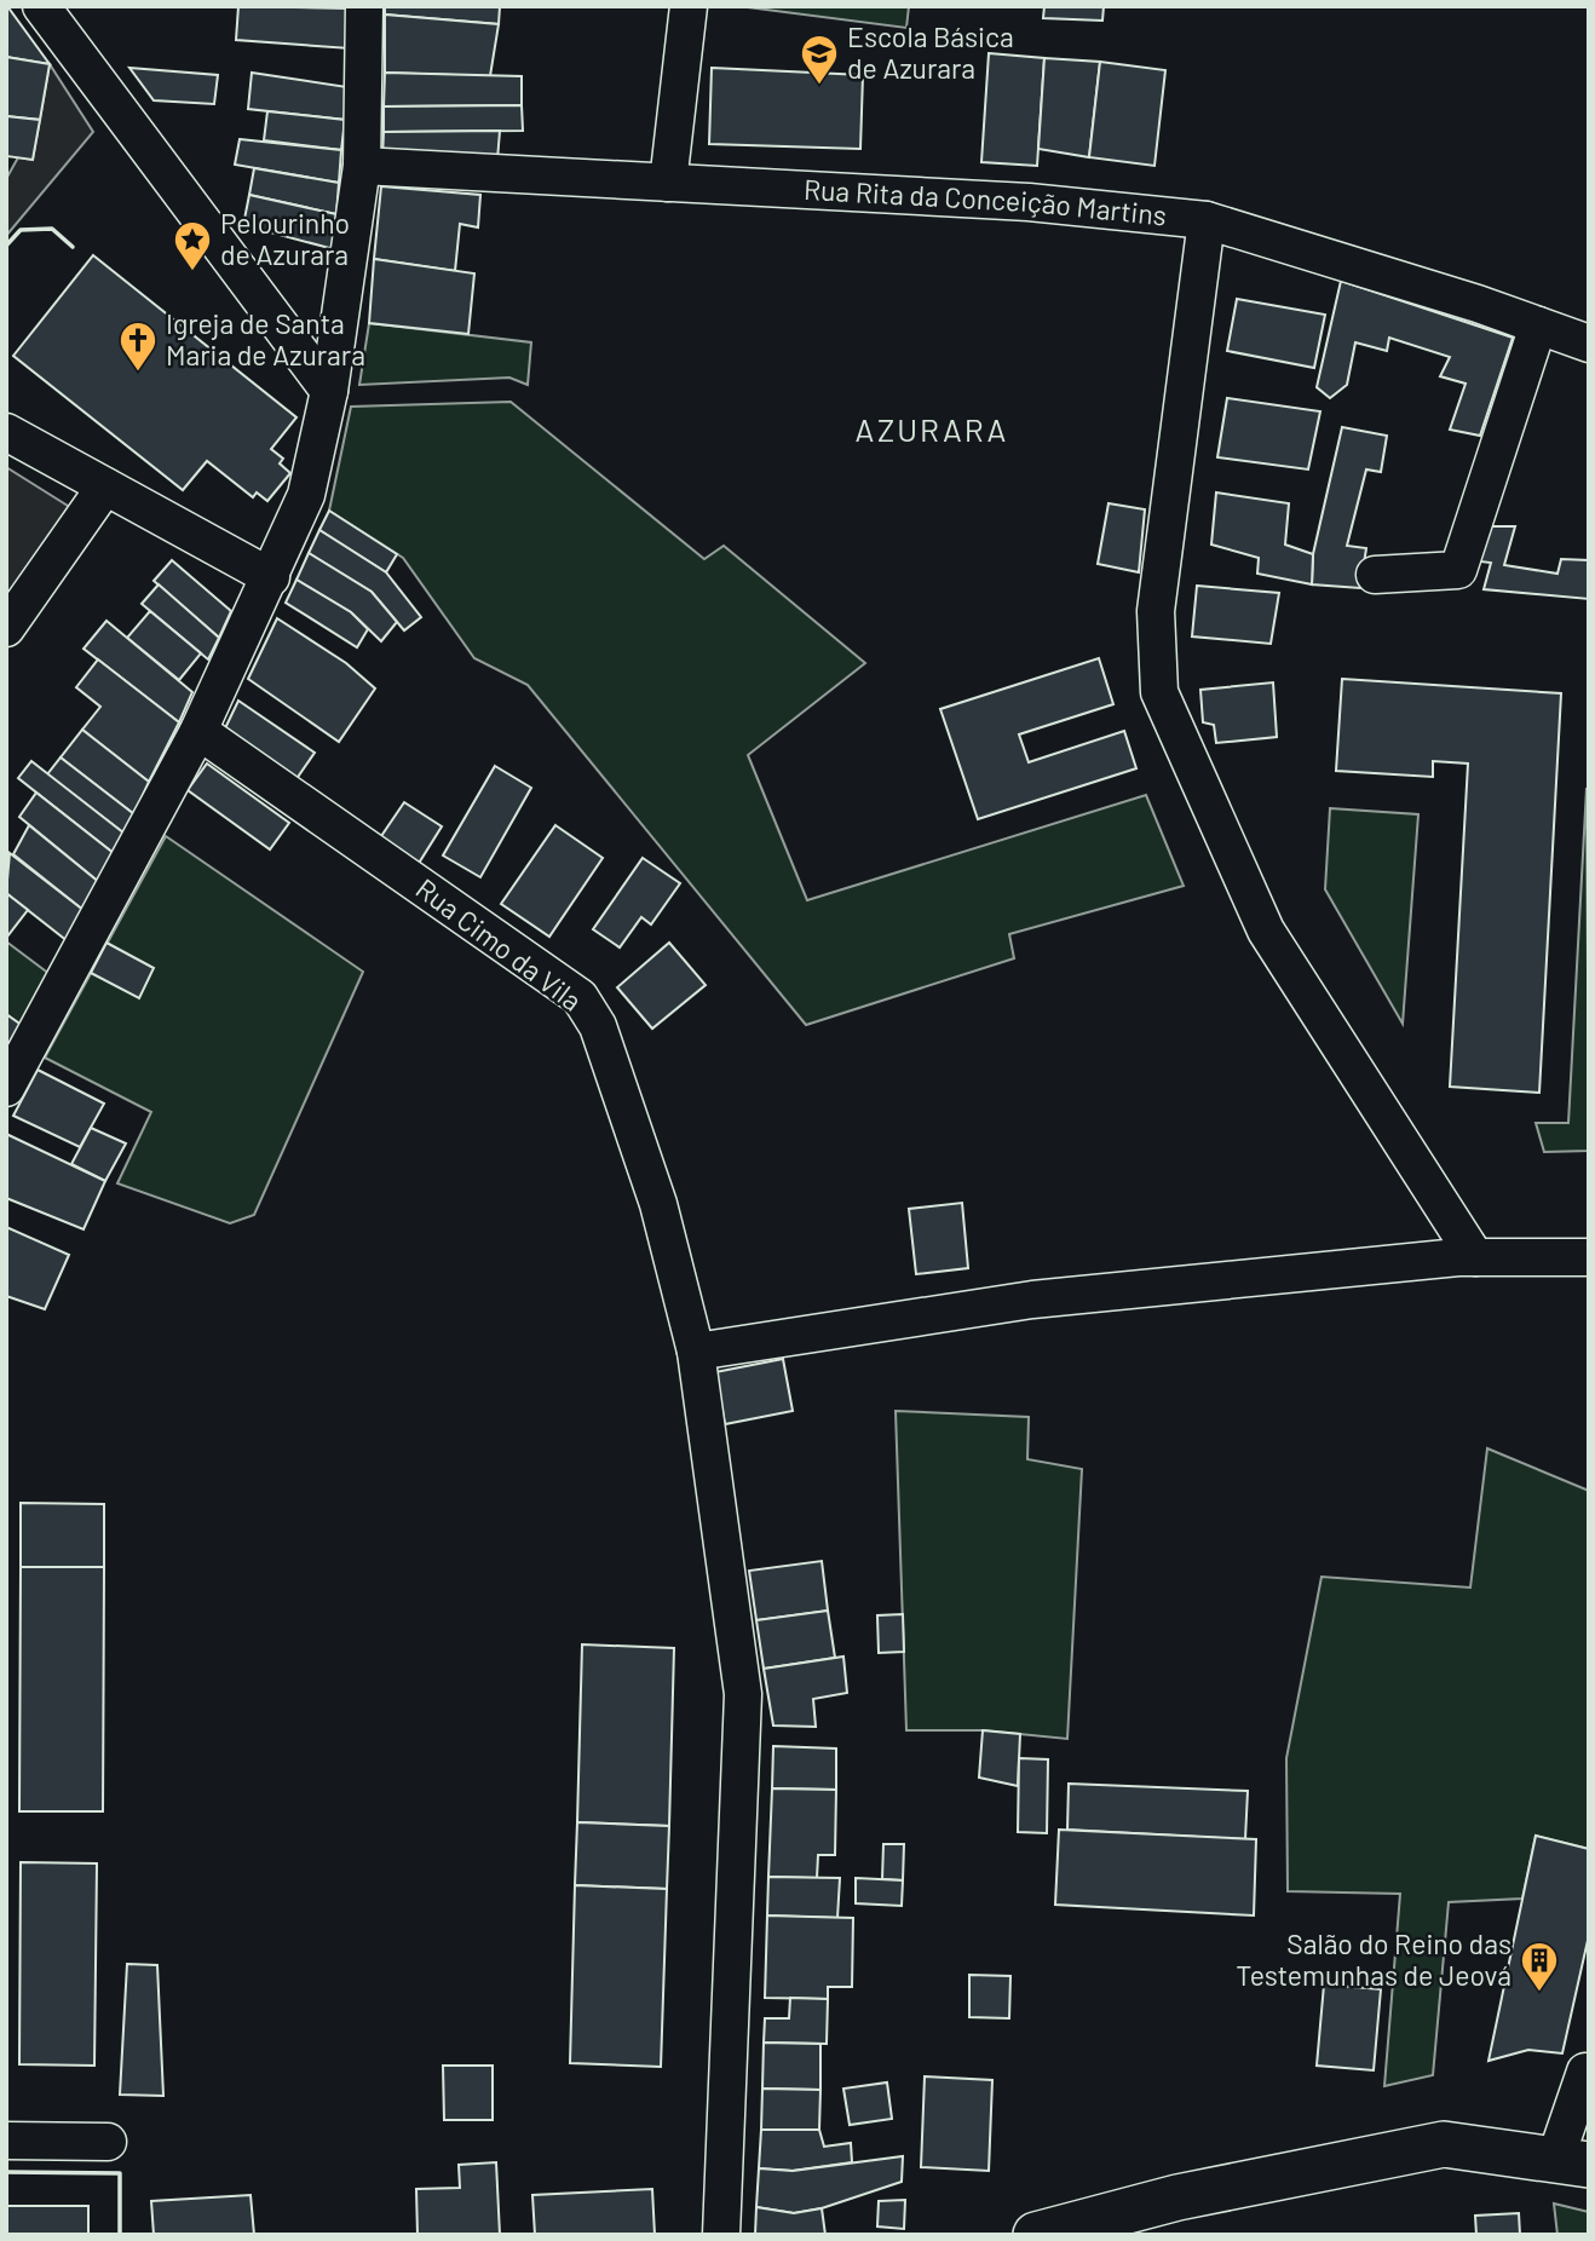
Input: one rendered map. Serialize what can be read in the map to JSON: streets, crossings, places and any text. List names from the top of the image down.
{
  "streets": {
    "street": ["Rua Rita da Conceição Martins", "Rua Cimo da Vila"]
  },
  "districts": ["AZURARA"],
  "places": {
    "school or university": ["Escola Básica de Azurara"],
    "place": ["Pelourinho de Azurara"],
    "church": ["Igreja de Santa Maria de Azurara"],
    "building": ["Salão do Reino das Testemunhas de Jeová"]
  }
}
